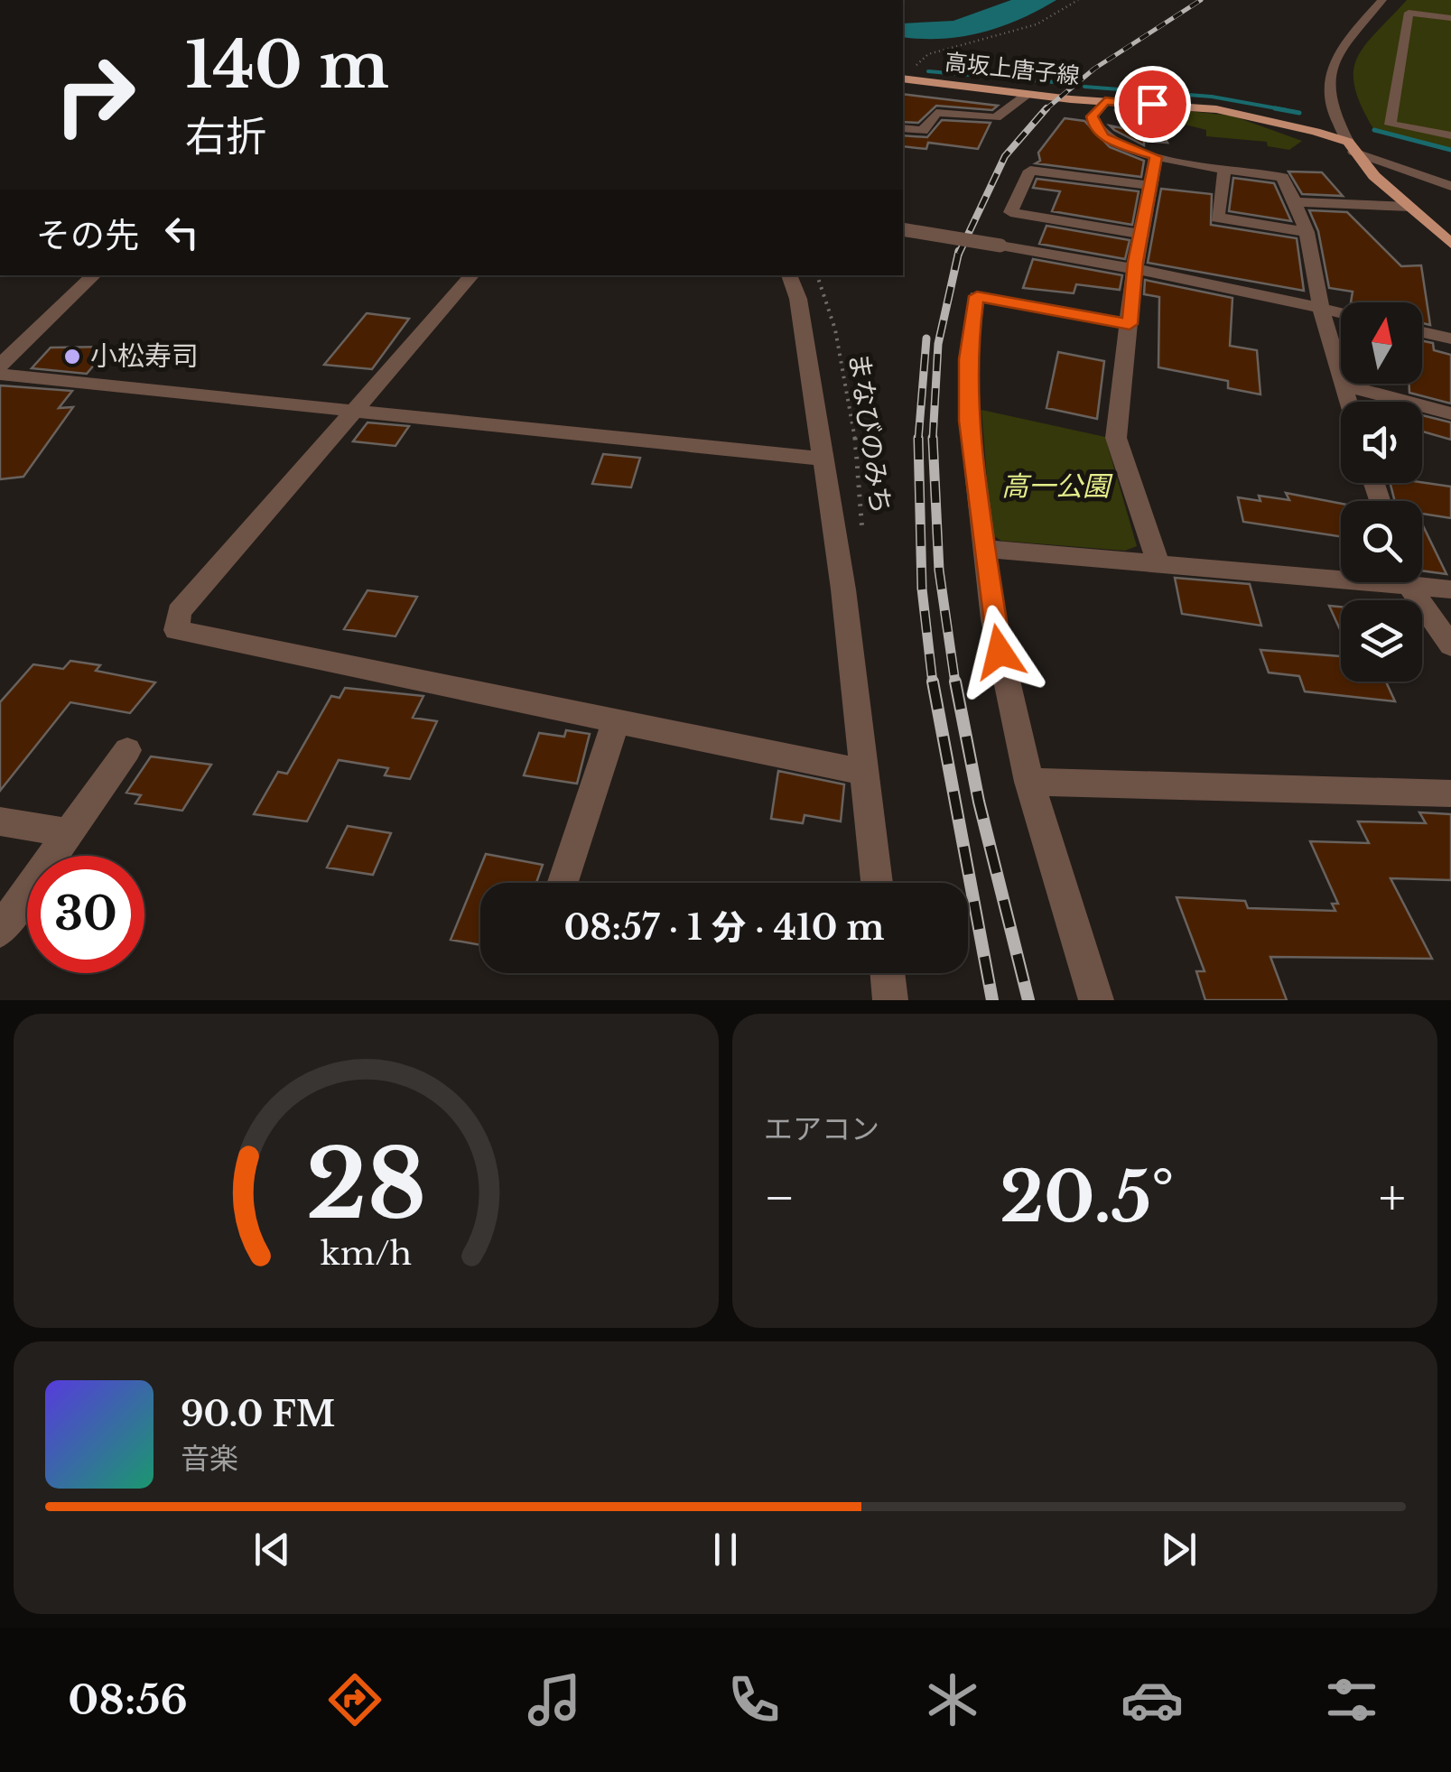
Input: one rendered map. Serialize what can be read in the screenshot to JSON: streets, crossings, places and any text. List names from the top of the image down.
{
  "streets": {
    "main road": ["高坂上唐子線"],
    "path": ["まなびのみち"]
  },
  "parks": ["高一公園"],
  "places": ["小松寿司"],
  "north": "top",
  "page": {
    "turn": ["140 m", "右折"],
    "then": "その先",
    "limit": "30",
    "trip": "08:57 · 1 分 · 410 m",
    "tile": "エアコン",
    "heat": ["−", "20.5°", "+"],
    "song": ["90.0 FM", "音楽"],
    "tabs": "08:56",
    "gauge": ["28", "km/h"]
  }
}
